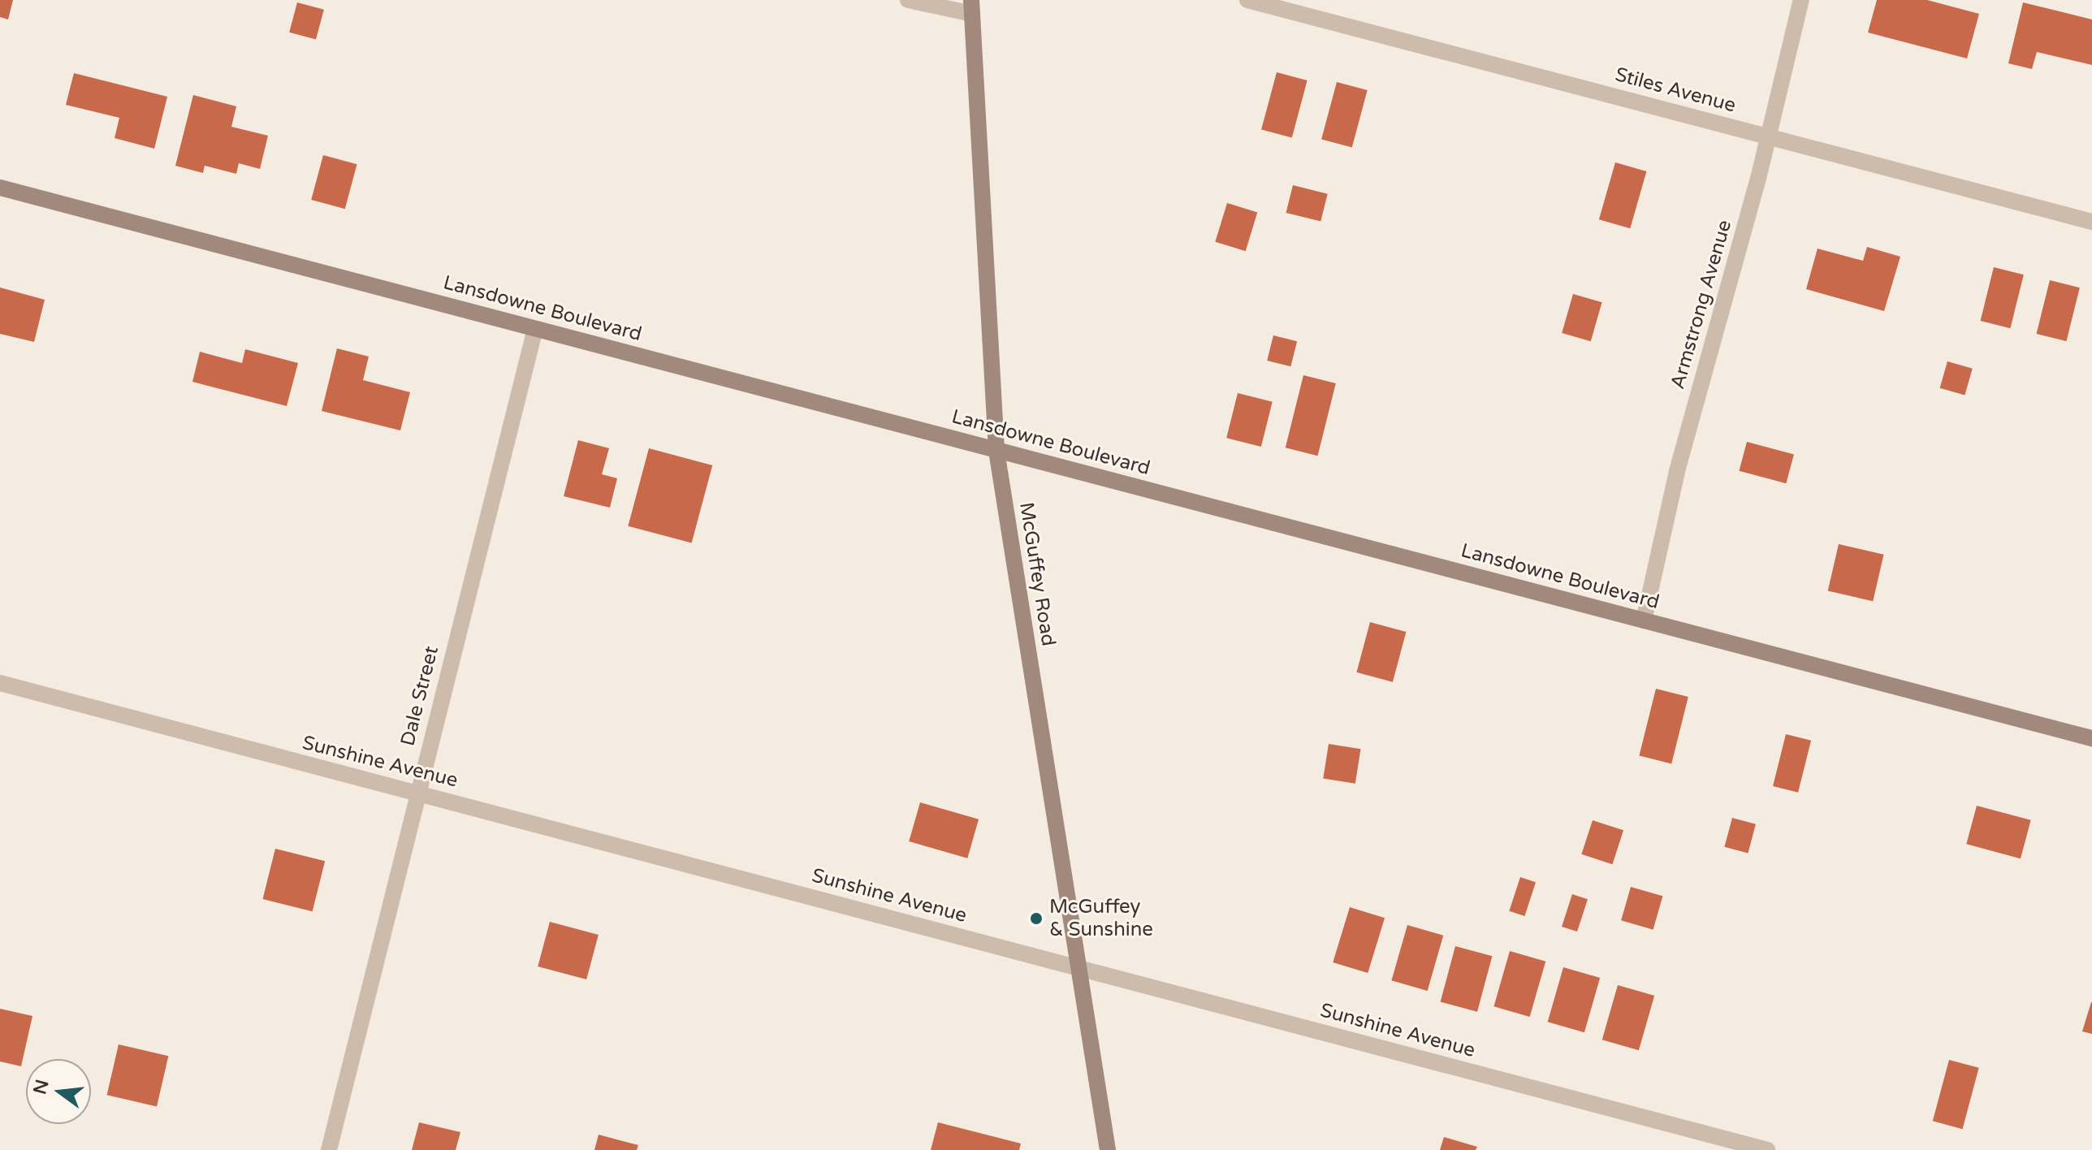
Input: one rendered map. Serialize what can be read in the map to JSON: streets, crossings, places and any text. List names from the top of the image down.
{
  "streets": {
    "street": [
      "Stiles Avenue",
      "Armstrong Avenue",
      "Lansdowne Boulevard",
      "McGuffey Road",
      "Dale Street",
      "Sunshine Avenue"
    ]
  },
  "crossings": [
    ["Stiles Avenue", "Armstrong Avenue"],
    ["Armstrong Avenue", "Lansdowne Boulevard"],
    ["Lansdowne Boulevard", "McGuffey Road"],
    ["Lansdowne Boulevard", "Dale Street"],
    ["McGuffey Road", "Sunshine Avenue"],
    ["Dale Street", "Sunshine Avenue"]
  ],
  "places": ["McGuffey & Sunshine"],
  "north": "left"
}
